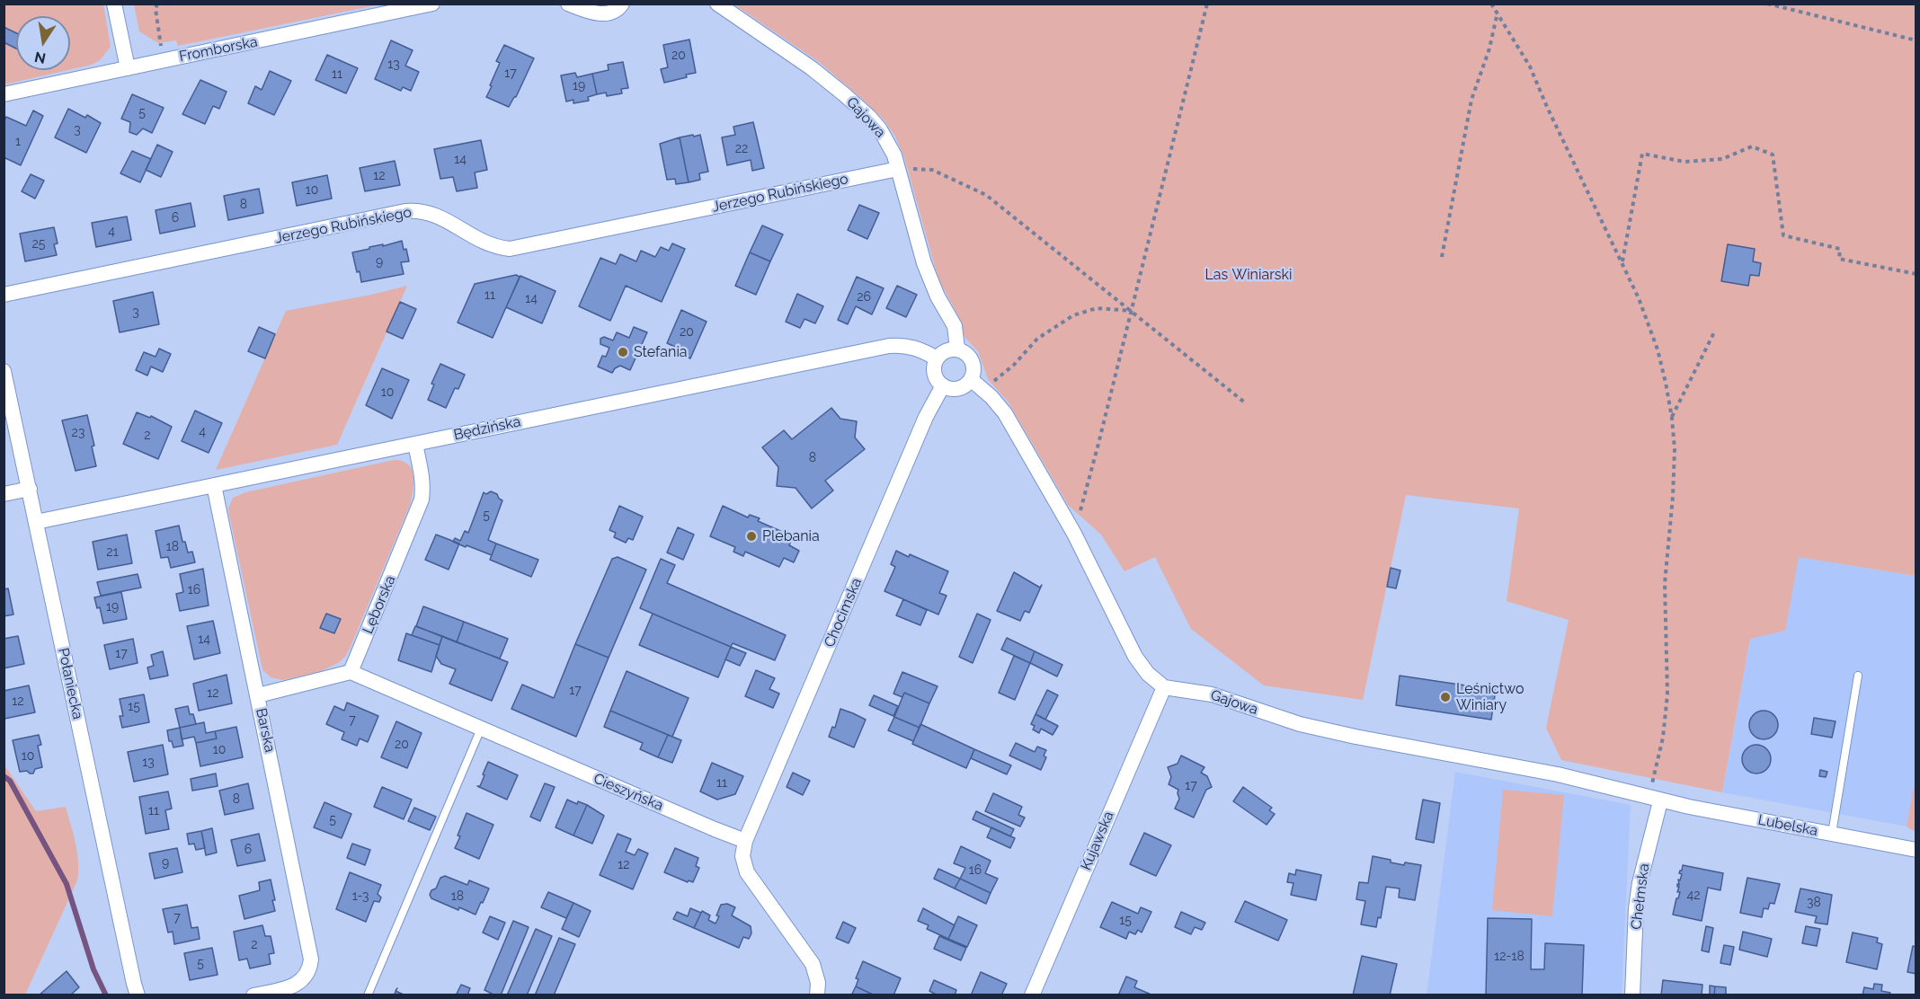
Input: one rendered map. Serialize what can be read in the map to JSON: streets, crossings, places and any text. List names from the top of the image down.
{
  "streets": {
    "street": [
      "Fromborska",
      "Gajowa",
      "Jerzego Rubińskiego",
      "Będzińska",
      "Lęborska",
      "Chocimska",
      "Połaniecka",
      "Barska",
      "Cieszyńska",
      "Lubelska",
      "Kujawska",
      "Chełmska"
    ]
  },
  "crossings": [
    ["Gajowa", "Jerzego Rubińskiego"],
    ["Gajowa", "Będzińska"],
    ["Gajowa", "Chocimska"],
    ["Gajowa", "Lubelska"],
    ["Gajowa", "Kujawska"],
    ["Gajowa", "Chełmska"],
    ["Będzińska", "Lęborska"],
    ["Będzińska", "Chocimska"],
    ["Będzińska", "Połaniecka"],
    ["Będzińska", "Barska"],
    ["Lęborska", "Cieszyńska"],
    ["Chocimska", "Cieszyńska"],
    ["Lubelska", "Chełmska"]
  ],
  "parks": ["Las Winiarski"],
  "places": ["Stefania", "Plebania", "Leśnictwo Winiary"],
  "house_numbers": [
    "20",
    "13",
    "17",
    "11",
    "19",
    "5",
    "3",
    "1",
    "22",
    "14",
    "12",
    "10",
    "8",
    "6",
    "4",
    "25",
    "9",
    "11",
    "26",
    "14",
    "3",
    "20",
    "10",
    "4",
    "23",
    "2",
    "8",
    "5",
    "18",
    "21",
    "16",
    "19",
    "14",
    "17",
    "17",
    "12",
    "12",
    "15",
    "7",
    "20",
    "10",
    "10",
    "13",
    "11",
    "17",
    "8",
    "11",
    "5",
    "6",
    "9",
    "12",
    "16",
    "42",
    "1-3",
    "18",
    "38",
    "7",
    "15",
    "2",
    "12-18",
    "5"
  ],
  "north": "bottom"
}
